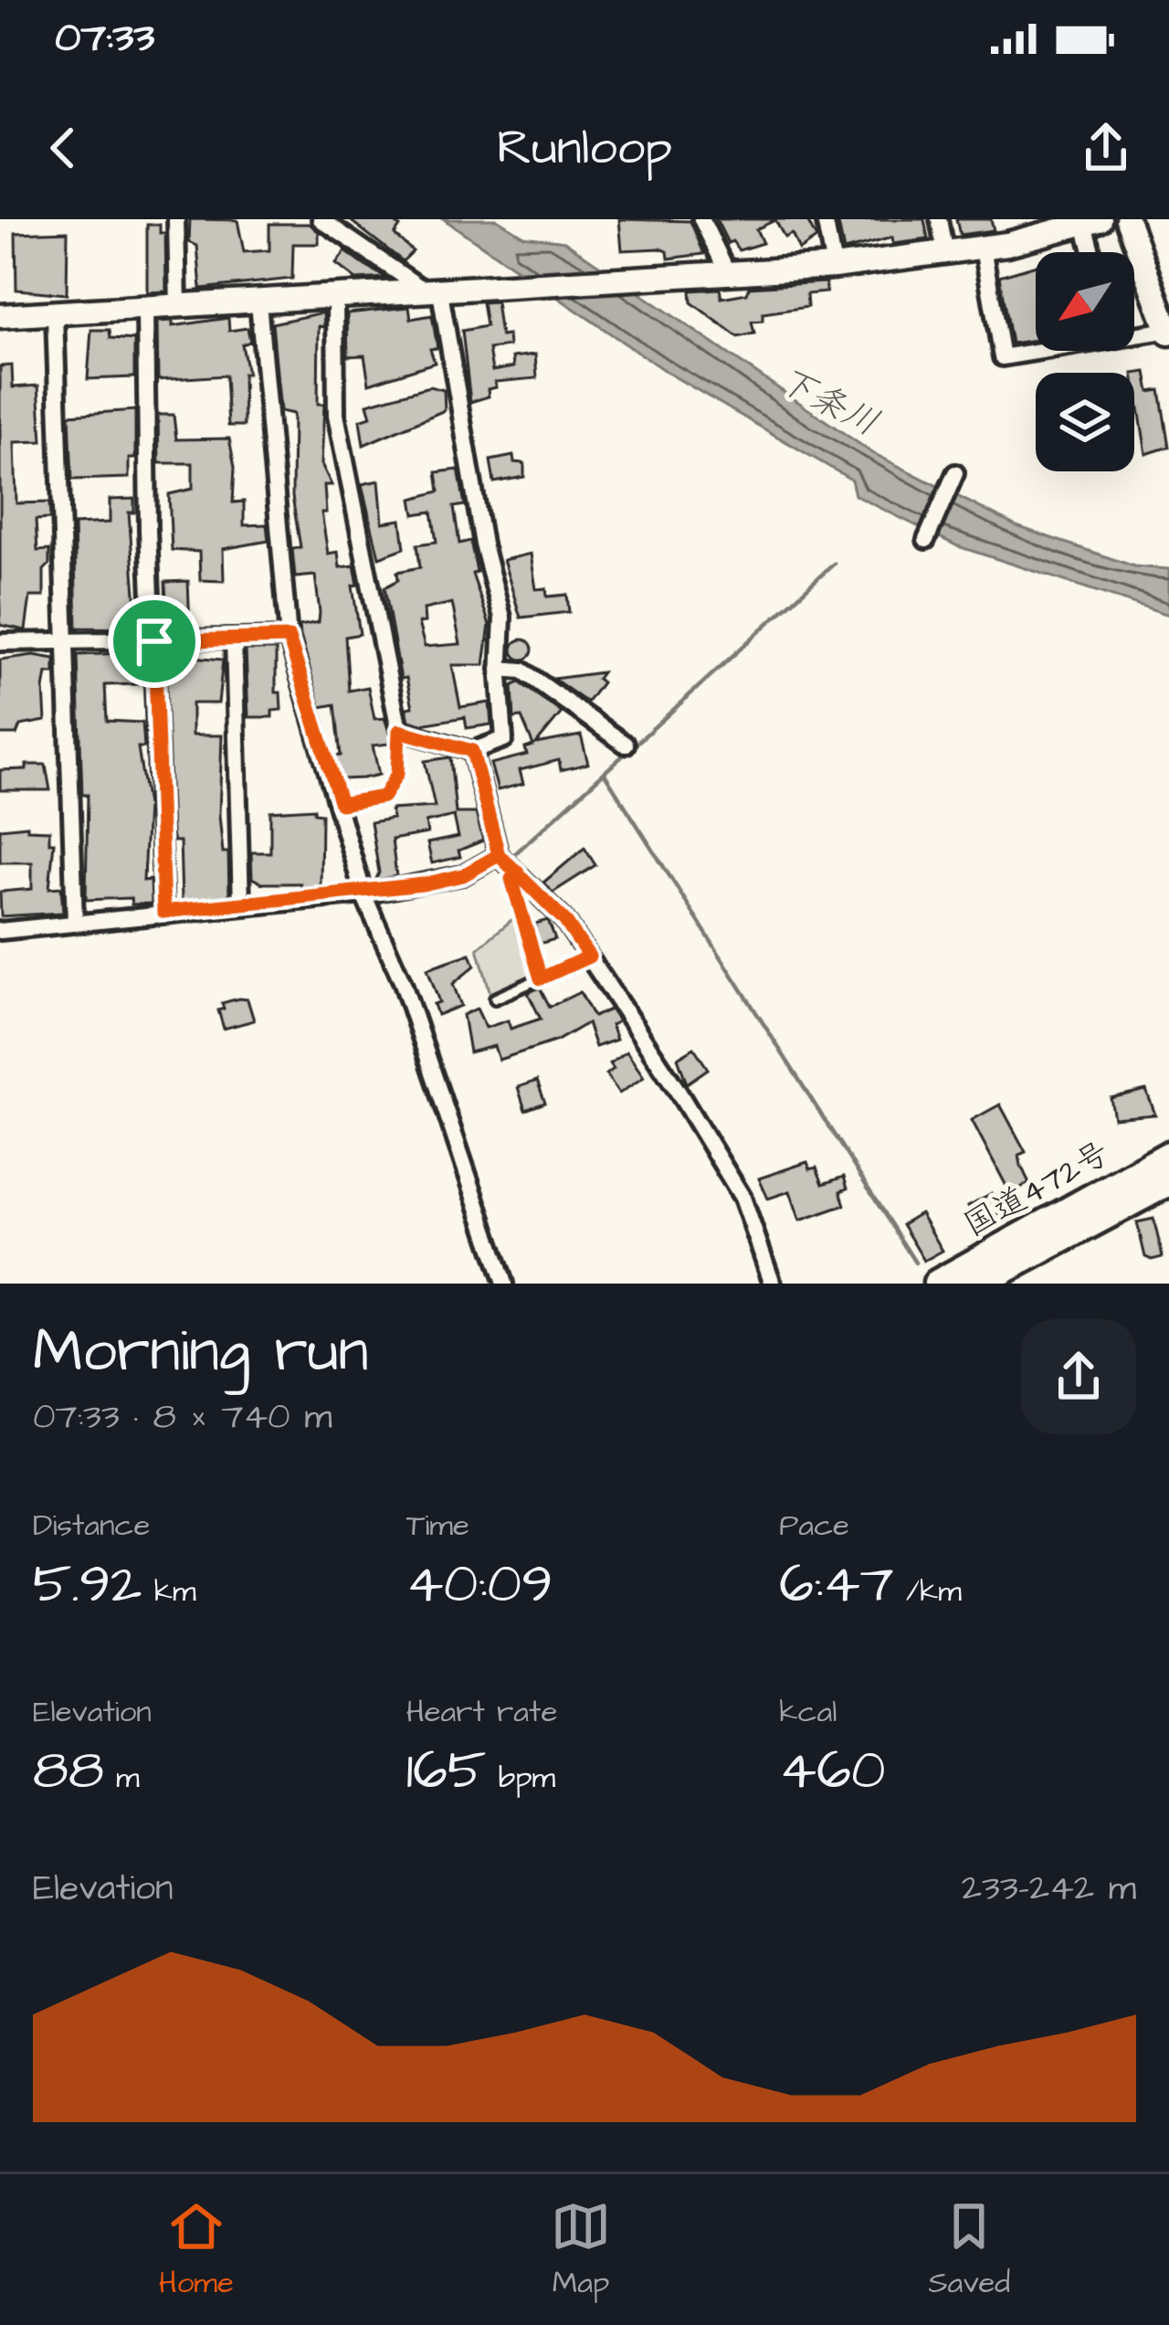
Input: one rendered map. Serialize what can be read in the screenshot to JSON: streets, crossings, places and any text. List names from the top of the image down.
{
  "streets": {
    "highway": ["国道472号"]
  },
  "water": ["下条川"],
  "north": "bottom left",
  "page": {
    "status": "07:33",
    "header": "Runloop",
    "heading": ["Morning run", "07:33 · 8 × 740 m"],
    "stats": [
      ["Distance", "5.92 km"],
      ["Time", "40:09"],
      ["Pace", "6:47 /km"],
      ["Elevation", "88 m"],
      ["Heart rate", "165 bpm"],
      ["kcal", "460"]
    ],
    "chart": ["Elevation", "233–242 m"],
    "tabs": ["Home", "Map", "Saved"]
  }
}
